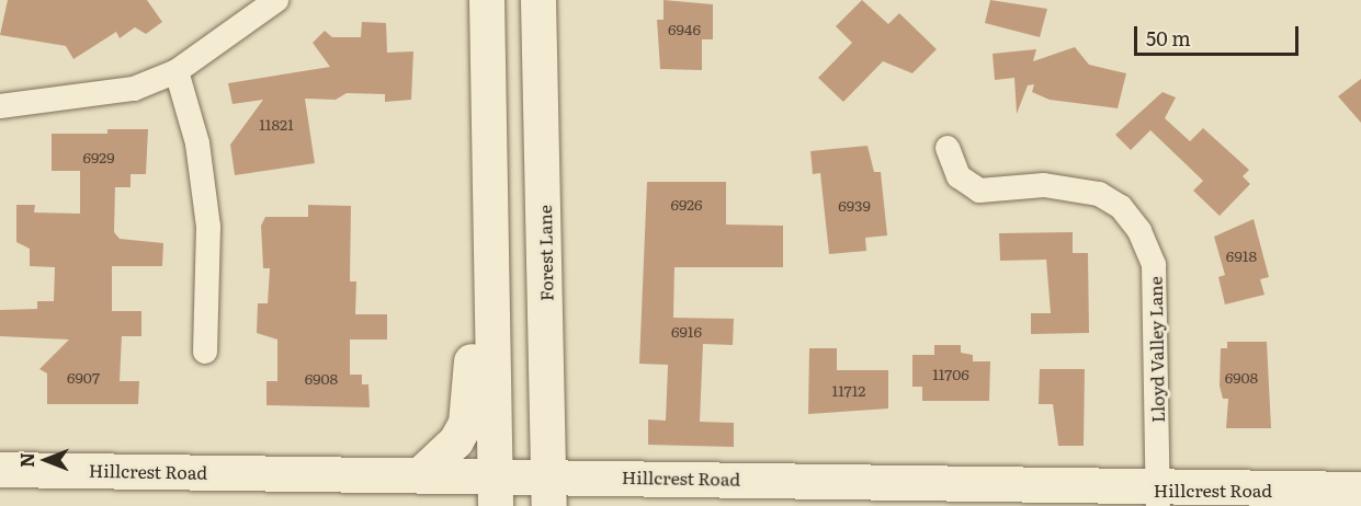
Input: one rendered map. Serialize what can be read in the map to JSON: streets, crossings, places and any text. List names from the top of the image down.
{
  "streets": {
    "main road": ["Forest Lane", "Hillcrest Road"],
    "street": ["Lloyd Valley Lane"]
  },
  "crossings": [
    ["Forest Lane", "Hillcrest Road"],
    ["Lloyd Valley Lane", "Hillcrest Road"]
  ],
  "house_numbers": [
    "6946",
    "11821",
    "6929",
    "6926",
    "6939",
    "6918",
    "6916",
    "11706",
    "6907",
    "6908",
    "6908",
    "11712"
  ],
  "scale_bar": "50 m",
  "north": "left"
}
